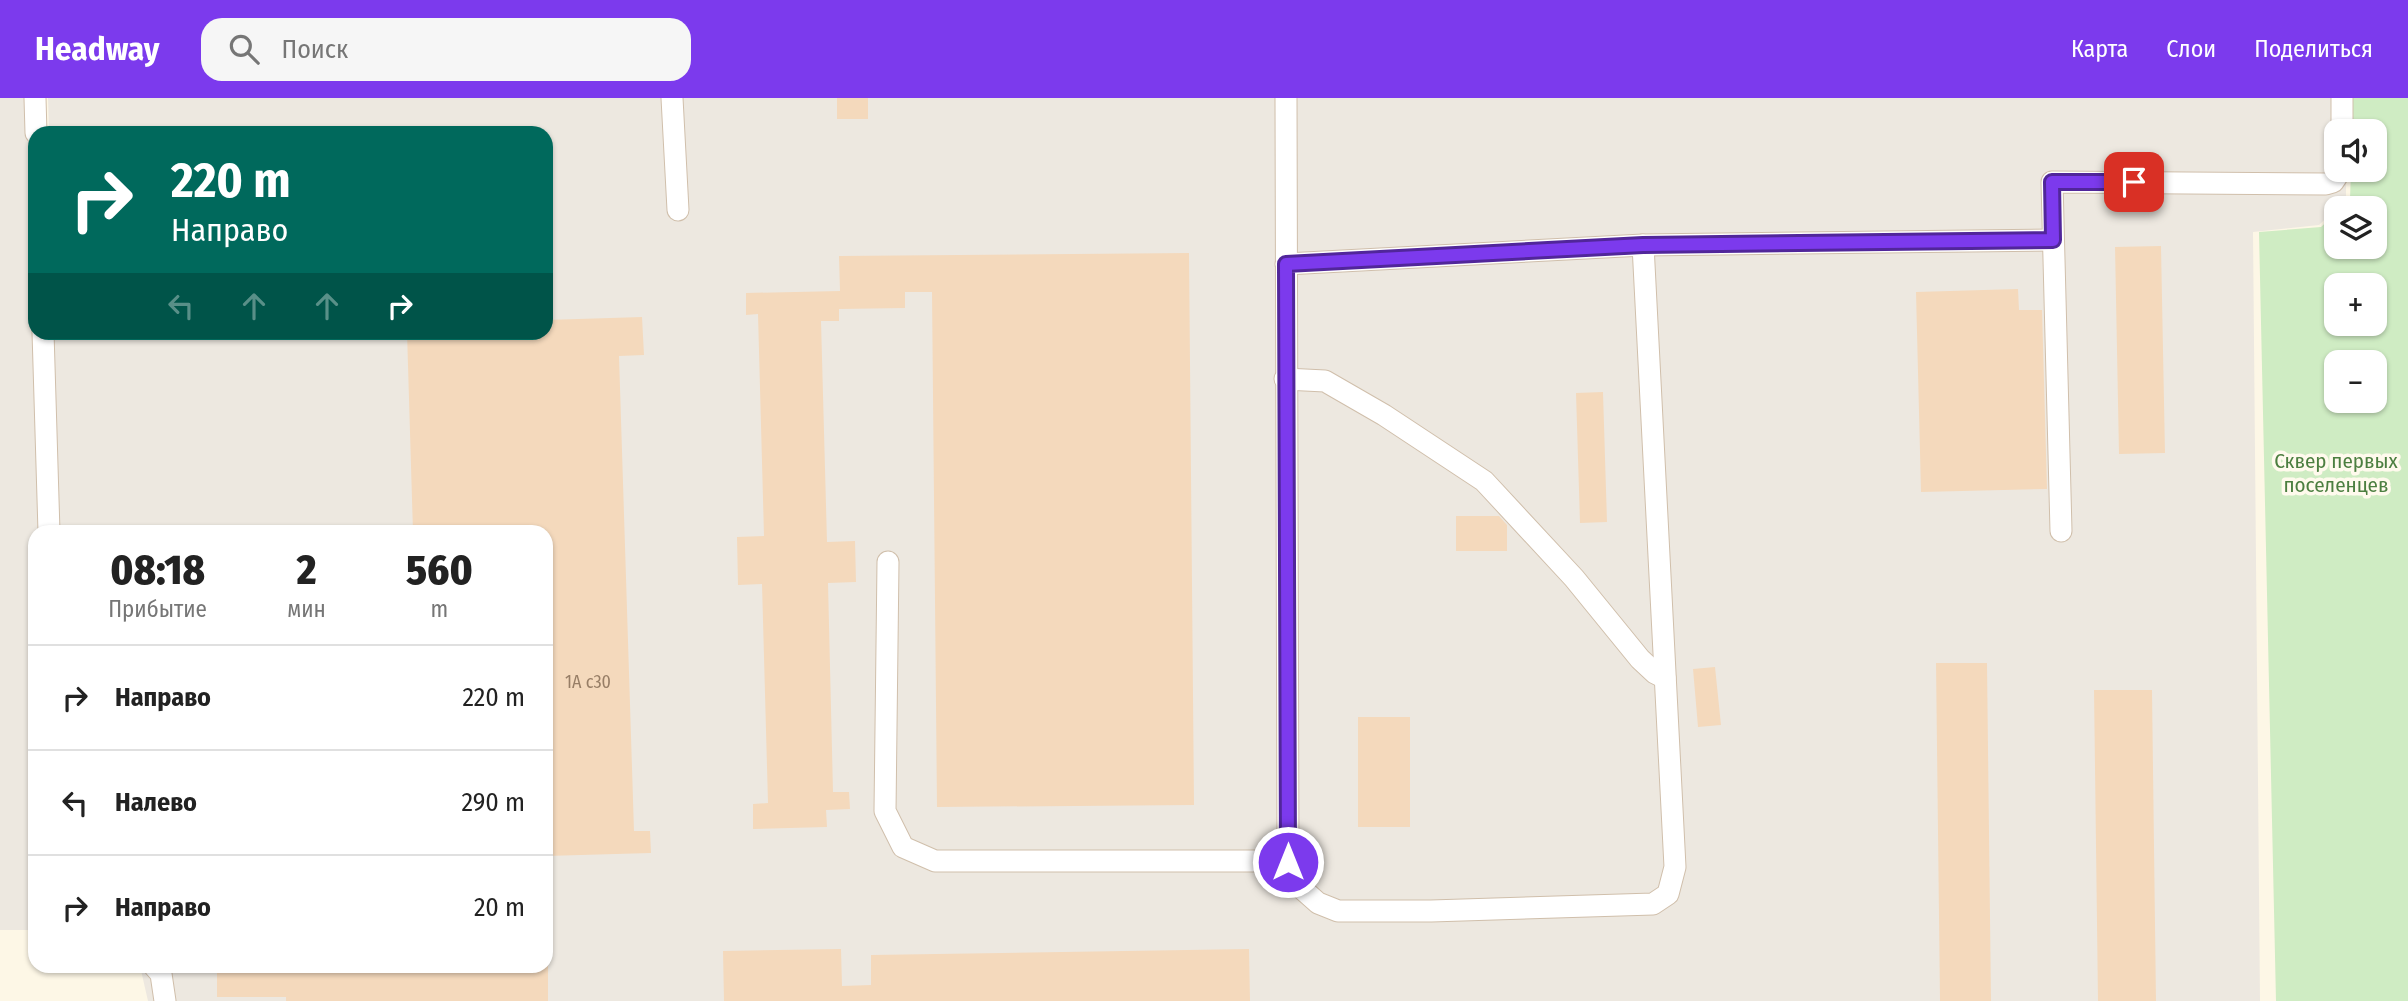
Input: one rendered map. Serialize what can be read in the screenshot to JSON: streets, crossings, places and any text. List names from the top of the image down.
{
  "parks": ["Сквер первых поселенцев"],
  "house_numbers": ["1А с30"],
  "page": {
    "header": "Headway",
    "search": "Поиск",
    "nav": ["Карта", "Слои", "Поделиться"],
    "map_buttons": ["+", "−"],
    "turn": ["220 m", "Направо"],
    "eta": [
      "08:18",
      "Прибытие",
      "2",
      "мин",
      "560",
      "m"
    ],
    "list": [
      {
        "name": "Направо",
        "value": "220 m"
      },
      {
        "name": "Налево",
        "value": "290 m"
      },
      {
        "name": "Направо",
        "value": "20 m"
      }
    ]
  }
}
